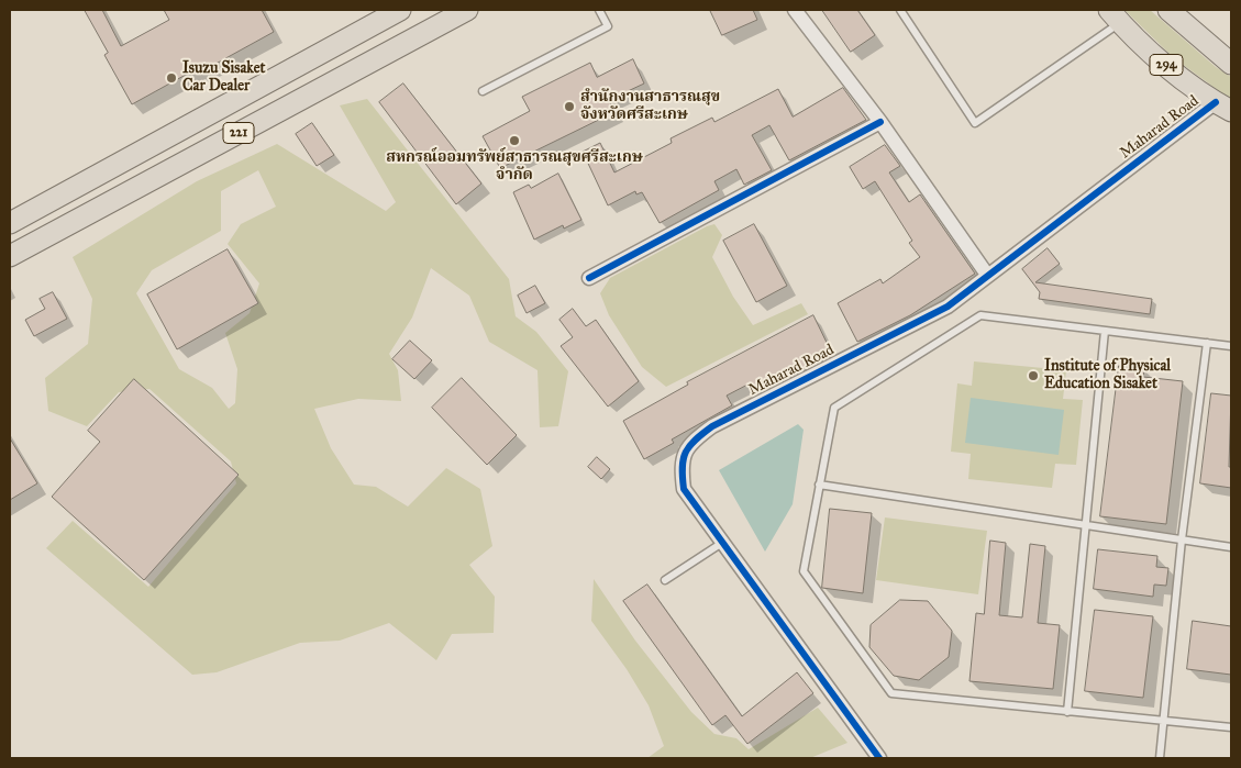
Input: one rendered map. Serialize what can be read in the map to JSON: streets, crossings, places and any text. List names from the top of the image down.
{
  "streets": {
    "main road": ["294", "221"],
    "street": ["Maharad Road"]
  },
  "crossings": [
    ["294", "Maharad Road"]
  ],
  "places": [
    "Isuzu Sisaket Car Dealer",
    "สำนักงานสาธารณสุข จังหวัดศรีสะเกษ",
    "สหกรณ์ออมทรัพย์สาธารณสุขศรีสะเกษ จำกัด",
    "Institute of Physical Education Sisaket"
  ]
}
